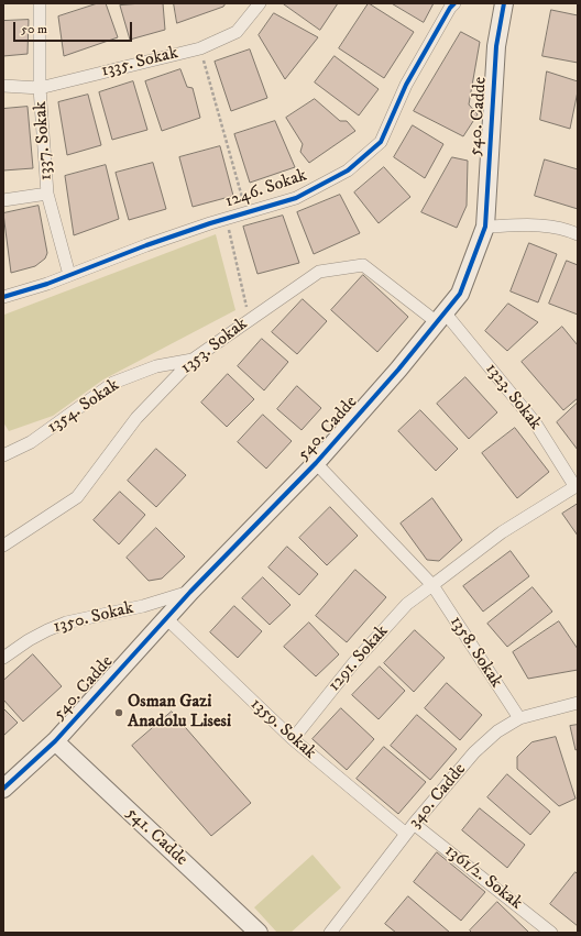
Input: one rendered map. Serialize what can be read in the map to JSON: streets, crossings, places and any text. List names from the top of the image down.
{
  "streets": {
    "street": [
      "1335. Sokak",
      "540. Cadde",
      "1337. Sokak",
      "1246. Sokak",
      "1353. Sokak",
      "1323. Sokak",
      "1354. Sokak",
      "1350. Sokak",
      "1358. Sokak",
      "1291. Sokak",
      "1359. Sokak",
      "340. Cadde",
      "541. Cadde",
      "1361/2. Sokak"
    ]
  },
  "crossings": [
    ["1335. Sokak", "1337. Sokak"],
    ["540. Cadde", "1353. Sokak"],
    ["540. Cadde", "1323. Sokak"],
    ["540. Cadde", "1350. Sokak"],
    ["540. Cadde", "1359. Sokak"],
    ["540. Cadde", "541. Cadde"],
    ["1337. Sokak", "1246. Sokak"],
    ["1353. Sokak", "1323. Sokak"],
    ["1353. Sokak", "1354. Sokak"],
    ["1323. Sokak", "1291. Sokak"],
    ["1358. Sokak", "1291. Sokak"],
    ["1358. Sokak", "340. Cadde"],
    ["1291. Sokak", "1359. Sokak"],
    ["1359. Sokak", "340. Cadde"],
    ["340. Cadde", "1361/2. Sokak"]
  ],
  "places": ["Osman Gazi Anadolu Lisesi"],
  "scale_bar": "50 m"
}
